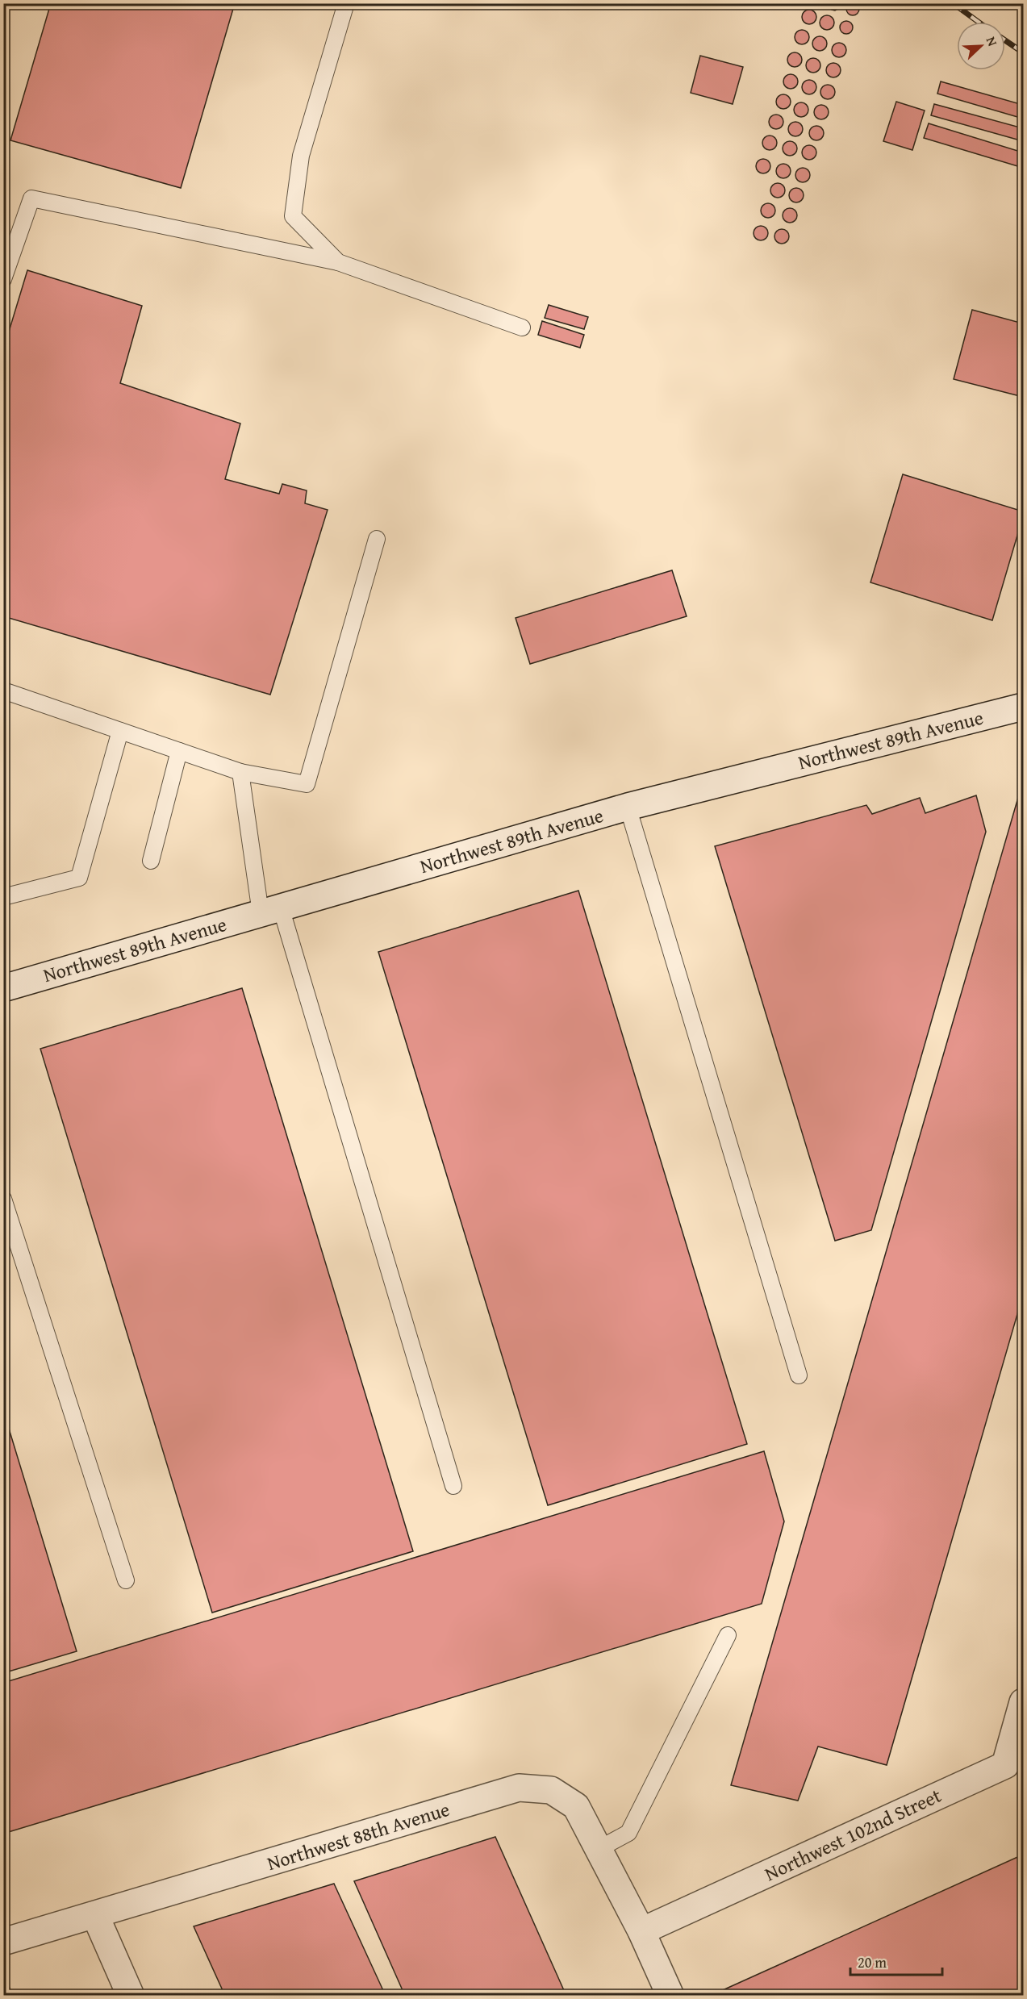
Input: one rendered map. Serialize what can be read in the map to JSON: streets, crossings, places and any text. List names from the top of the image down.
{
  "streets": {
    "street": ["Northwest 89th Avenue", "Northwest 102nd Street", "Northwest 88th Avenue"]
  },
  "crossings": [
    ["Northwest 102nd Street", "Northwest 88th Avenue"]
  ],
  "scale_bar": "20 m",
  "north": "top right"
}
